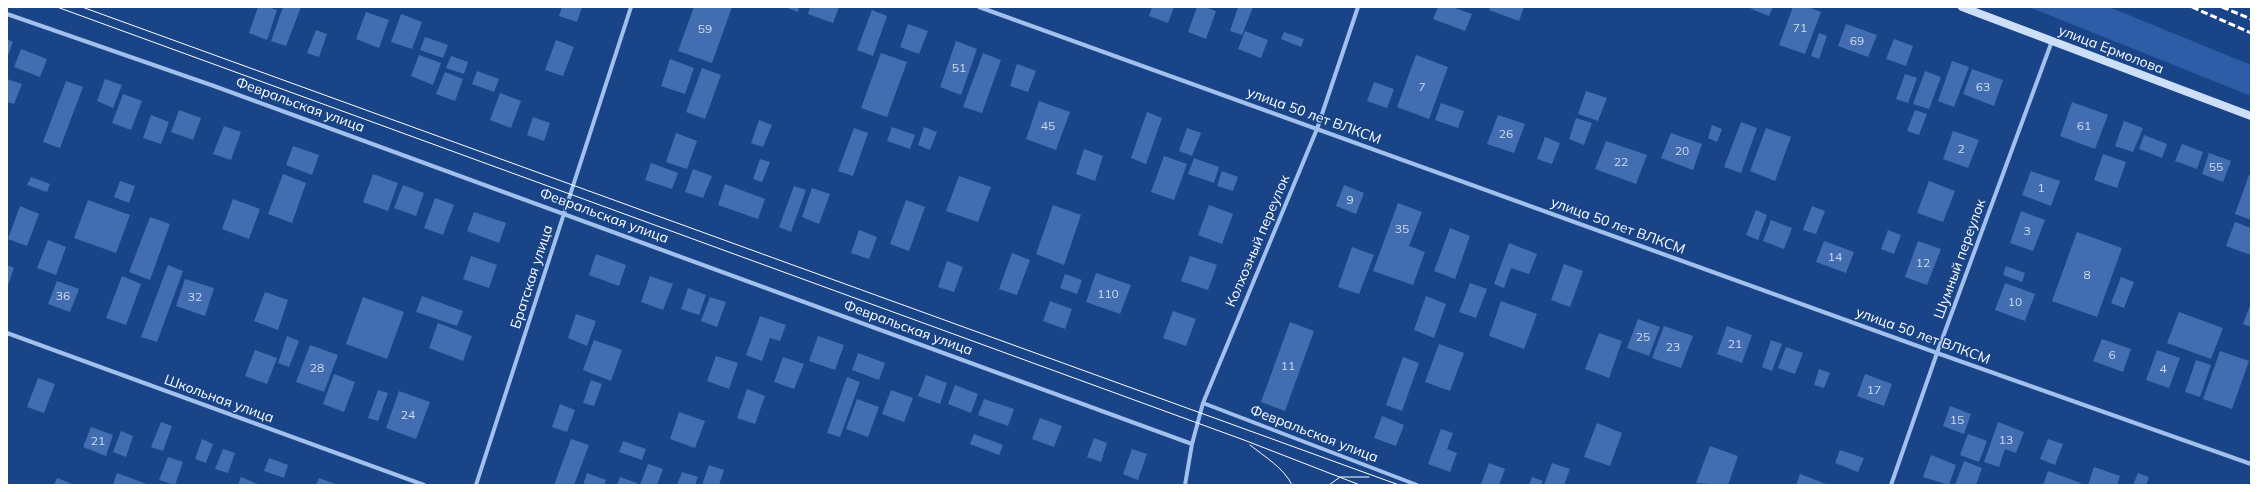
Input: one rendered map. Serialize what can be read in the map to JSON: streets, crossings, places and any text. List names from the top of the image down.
{
  "streets": {
    "street": [
      "улица Ермолова",
      "Февральская улица",
      "улица 50 лет ВЛКСМ",
      "Колхозный переулок",
      "Шумный переулок",
      "Братская улица",
      "Школьная улица"
    ]
  },
  "crossings": [
    ["улица Ермолова", "Шумный переулок"],
    ["Февральская улица", "Колхозный переулок"],
    ["Февральская улица", "Братская улица"],
    ["улица 50 лет ВЛКСМ", "Колхозный переулок"],
    ["улица 50 лет ВЛКСМ", "Шумный переулок"]
  ],
  "house_numbers": [
    "71",
    "59",
    "69",
    "51",
    "7",
    "63",
    "45",
    "61",
    "26",
    "2",
    "20",
    "22",
    "55",
    "1",
    "9",
    "35",
    "3",
    "14",
    "12",
    "8",
    "110",
    "36",
    "32",
    "10",
    "25",
    "21",
    "23",
    "6",
    "11",
    "28",
    "4",
    "17",
    "24",
    "15",
    "13",
    "21"
  ]
}
